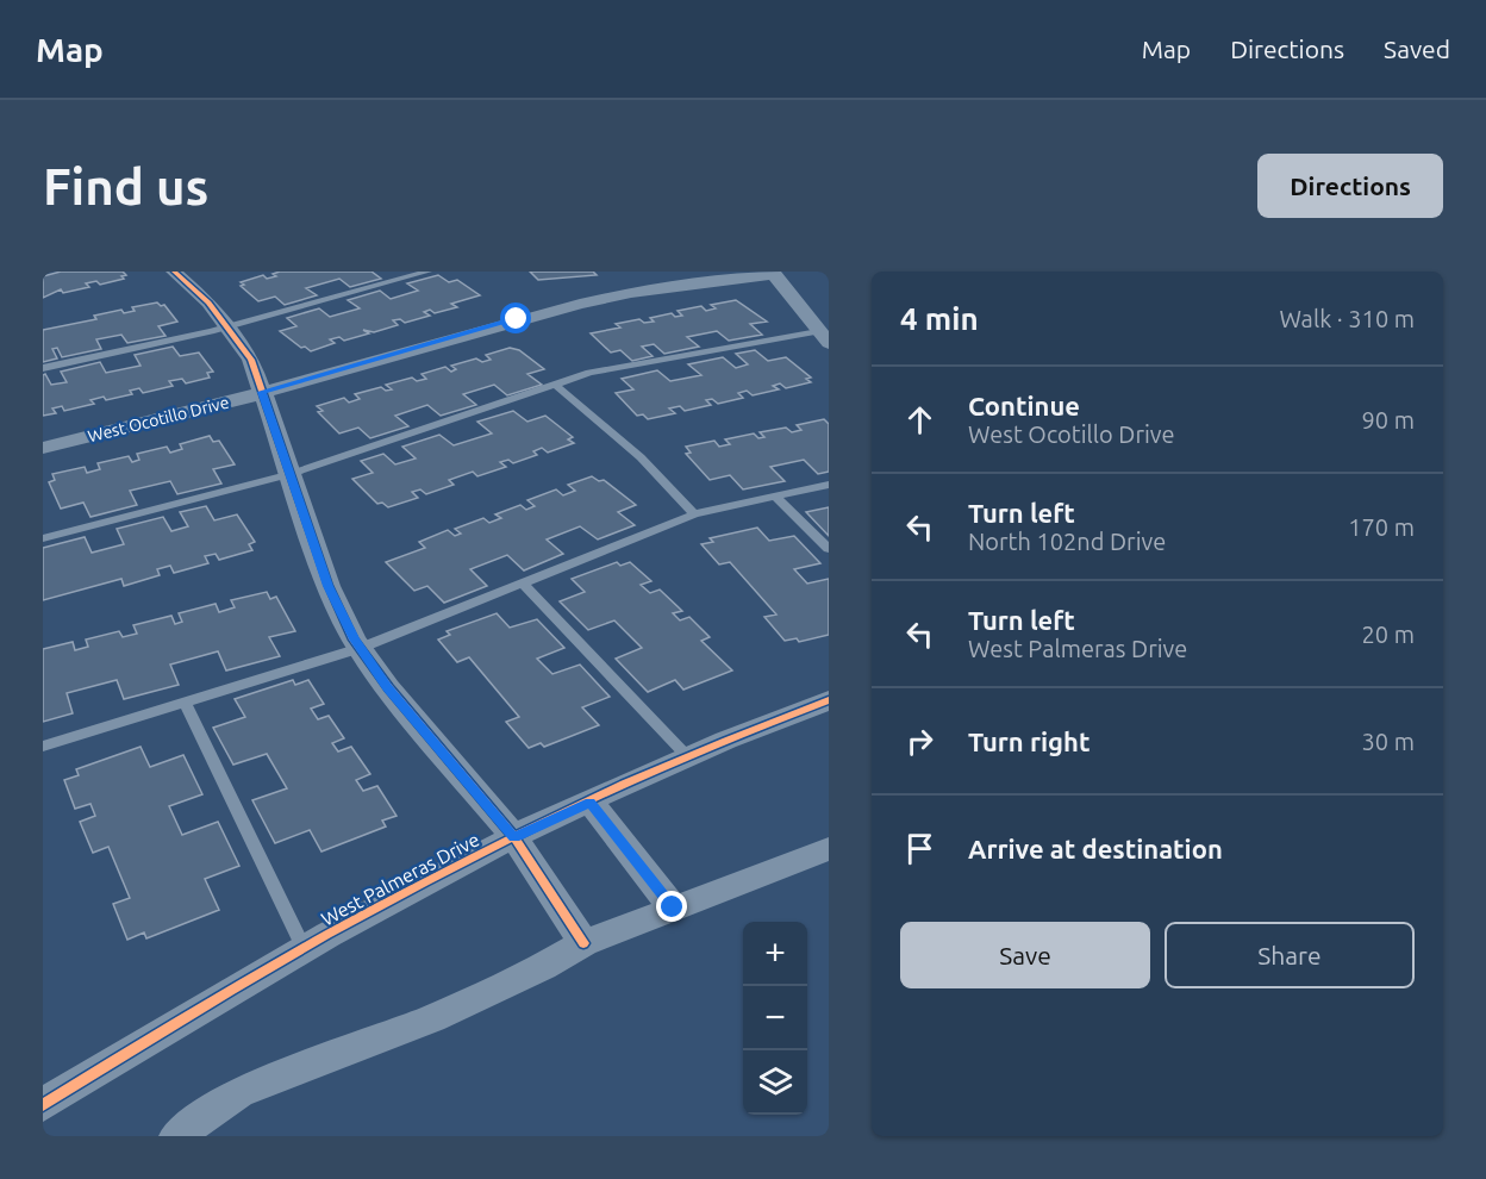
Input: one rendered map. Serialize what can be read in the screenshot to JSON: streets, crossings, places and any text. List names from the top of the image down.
{
  "streets": {
    "street": ["West Ocotillo Drive", "West Palmeras Drive"]
  },
  "page": {
    "header": "Map",
    "nav": ["Map", "Directions", "Saved"],
    "buttons": [
      "Directions",
      ["Save", "Share"]
    ],
    "title": "Find us",
    "heading": ["4 min", "Walk · 310 m"],
    "list": [
      ["Continue", "West Ocotillo Drive", "90 m"],
      ["Turn left", "North 102nd Drive", "170 m"],
      ["Turn left", "West Palmeras Drive", "20 m"],
      ["Turn right", "30 m"],
      "Arrive at destination"
    ],
    "map_buttons": ["+", "−"]
  }
}
